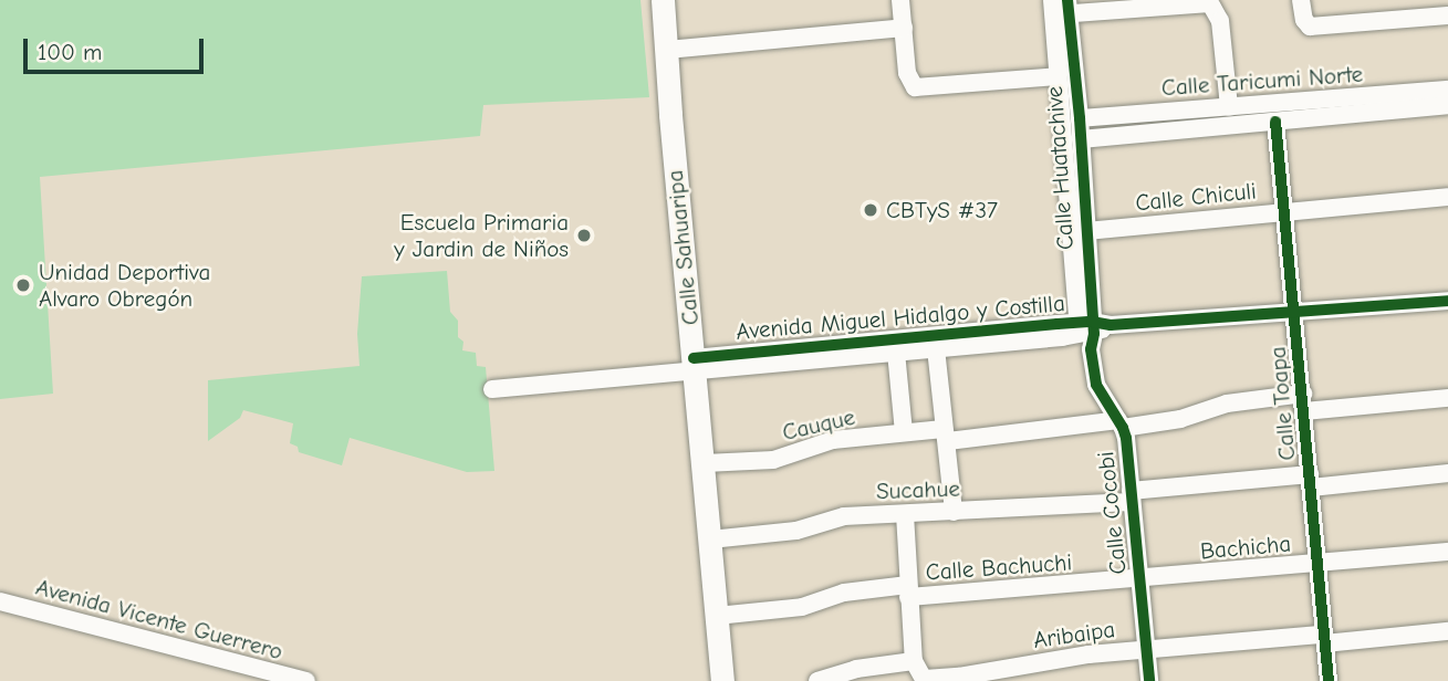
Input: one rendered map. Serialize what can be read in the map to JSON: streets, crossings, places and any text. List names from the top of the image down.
{
  "streets": {
    "main road": ["Calle Sahuaripa"],
    "street": [
      "Calle Taricumi Norte",
      "Calle Huatachive",
      "Calle Chiculi",
      "Avenida Miguel Hidalgo y Costilla",
      "Calle Toapa",
      "Cauque",
      "Sucahue",
      "Calle Cocobi",
      "Bachicha",
      "Calle Bachuchi",
      "Avenida Vicente Guerrero",
      "Aribaipa"
    ]
  },
  "crossings": [
    ["Calle Taricumi Norte", "Calle Huatachive"],
    ["Calle Taricumi Norte", "Calle Toapa"],
    ["Calle Huatachive", "Calle Chiculi"],
    ["Calle Huatachive", "Avenida Miguel Hidalgo y Costilla"],
    ["Calle Huatachive", "Calle Cocobi"],
    ["Calle Chiculi", "Calle Toapa"],
    ["Calle Sahuaripa", "Avenida Miguel Hidalgo y Costilla"],
    ["Calle Sahuaripa", "Cauque"],
    ["Calle Sahuaripa", "Sucahue"],
    ["Calle Sahuaripa", "Calle Bachuchi"],
    ["Avenida Miguel Hidalgo y Costilla", "Calle Toapa"],
    ["Avenida Miguel Hidalgo y Costilla", "Calle Cocobi"],
    ["Calle Toapa", "Cauque"],
    ["Calle Toapa", "Sucahue"],
    ["Calle Toapa", "Bachicha"],
    ["Calle Toapa", "Aribaipa"],
    ["Cauque", "Calle Cocobi"],
    ["Sucahue", "Calle Cocobi"],
    ["Calle Cocobi", "Bachicha"],
    ["Calle Cocobi", "Calle Bachuchi"],
    ["Calle Cocobi", "Aribaipa"],
    ["Bachicha", "Calle Bachuchi"]
  ],
  "places": ["CBTyS #37", "Escuela Primaria y Jardin de Niños", "Unidad Deportiva Alvaro Obregón"],
  "scale_bar": "100 m"
}
